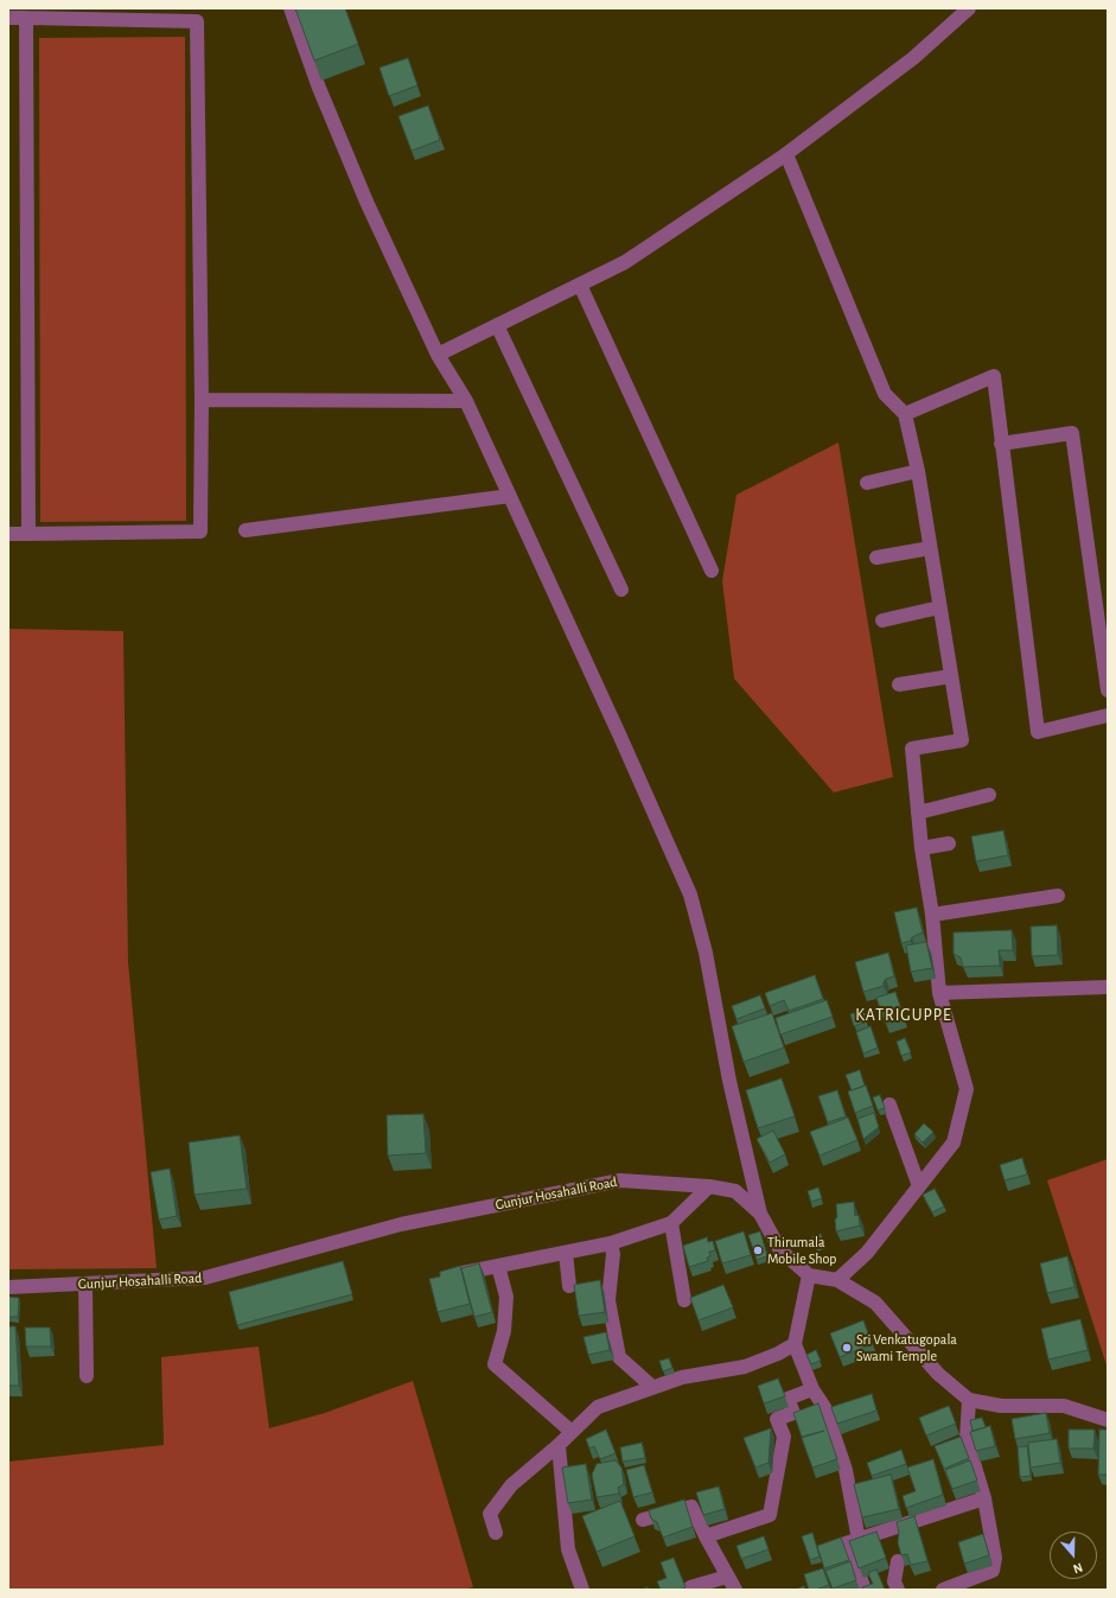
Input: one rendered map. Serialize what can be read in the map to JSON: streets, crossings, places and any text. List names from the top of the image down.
{
  "streets": {
    "street": ["Gunjur Hosahalli Road"]
  },
  "districts": ["KATRIGUPPE"],
  "places": ["Thirumala Mobile Shop", "Sri Venkatugopala Swami Temple"],
  "north": "bottom"
}
